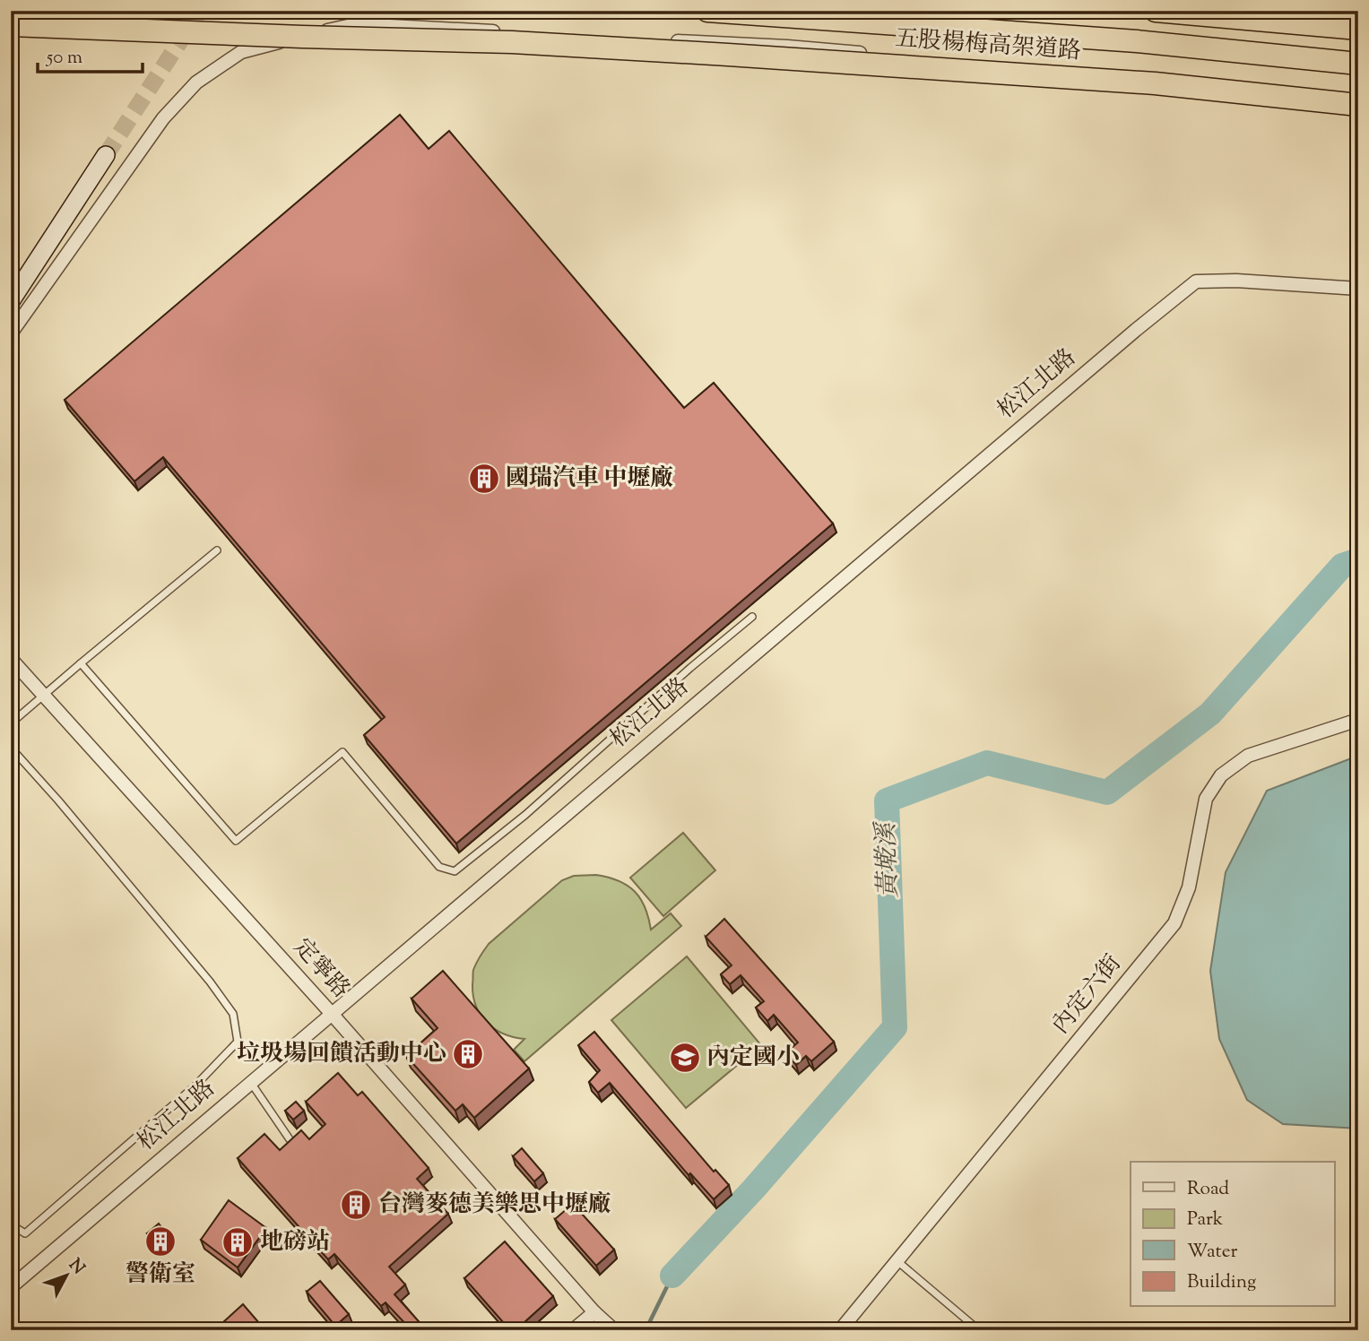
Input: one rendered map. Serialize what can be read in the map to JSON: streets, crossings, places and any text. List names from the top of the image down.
{
  "streets": {
    "highway": ["五股楊梅高架道路"],
    "street": ["松江北路", "定寧路", "內定六街"]
  },
  "crossings": [
    ["松江北路", "定寧路"]
  ],
  "water": ["黃墘溪"],
  "places": {
    "building": [
      "國瑞汽車 中壢廠",
      "垃圾場回饋活動中心",
      "台灣麥德美樂思中壢廠",
      "警衛室",
      "地磅站"
    ],
    "school or university": ["內定國小"]
  },
  "legend": [
    "Road",
    "Park",
    "Water",
    "Building"
  ],
  "scale_bar": "50 m",
  "north": "top right"
}
